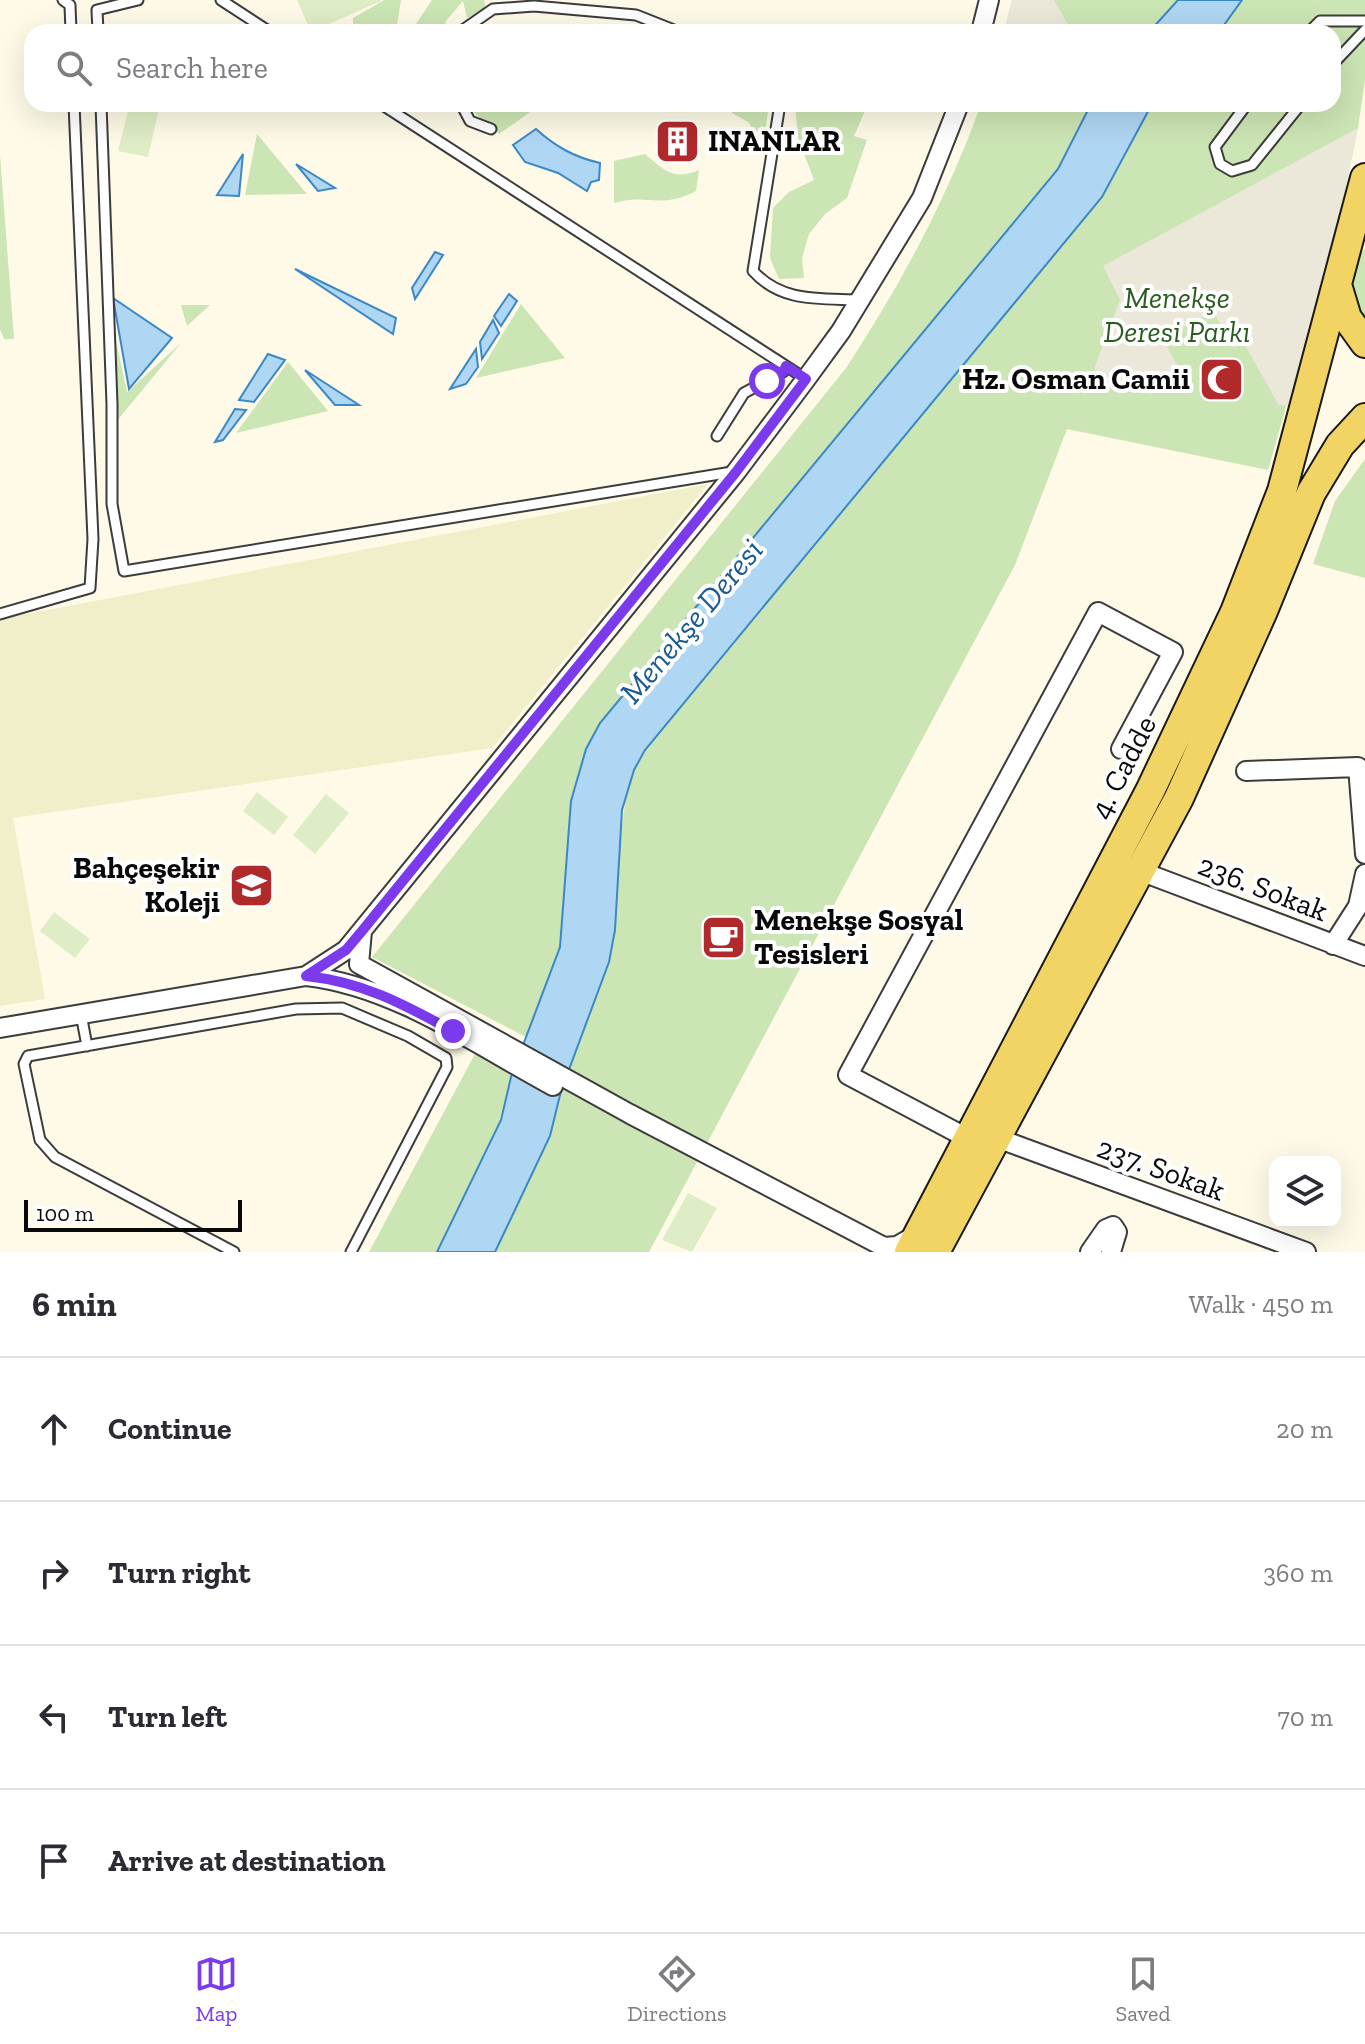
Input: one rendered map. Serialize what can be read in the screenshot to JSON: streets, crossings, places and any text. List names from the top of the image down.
{
  "streets": {
    "main road": ["4. Cadde"],
    "street": ["236. Sokak", "237. Sokak"]
  },
  "crossings": [
    ["4. Cadde", "236. Sokak"],
    ["4. Cadde", "237. Sokak"]
  ],
  "water": ["Menekşe Deresi"],
  "parks": ["Menekşe Deresi Parkı"],
  "places": {
    "building": ["INANLAR"],
    "mosque": ["Hz. Osman Camii"],
    "school or university": ["Bahçeşekir Koleji"],
    "cafe": ["Menekşe Sosyal Tesisleri"]
  },
  "scale_bar": "100 m",
  "page": {
    "search": "Search here",
    "scale": "100 m",
    "heading": ["6 min", "Walk · 450 m"],
    "list": [
      ["Continue", "20 m"],
      ["Turn right", "360 m"],
      ["Turn left", "70 m"],
      "Arrive at destination"
    ],
    "nav": ["Map", "Directions", "Saved"]
  }
}
